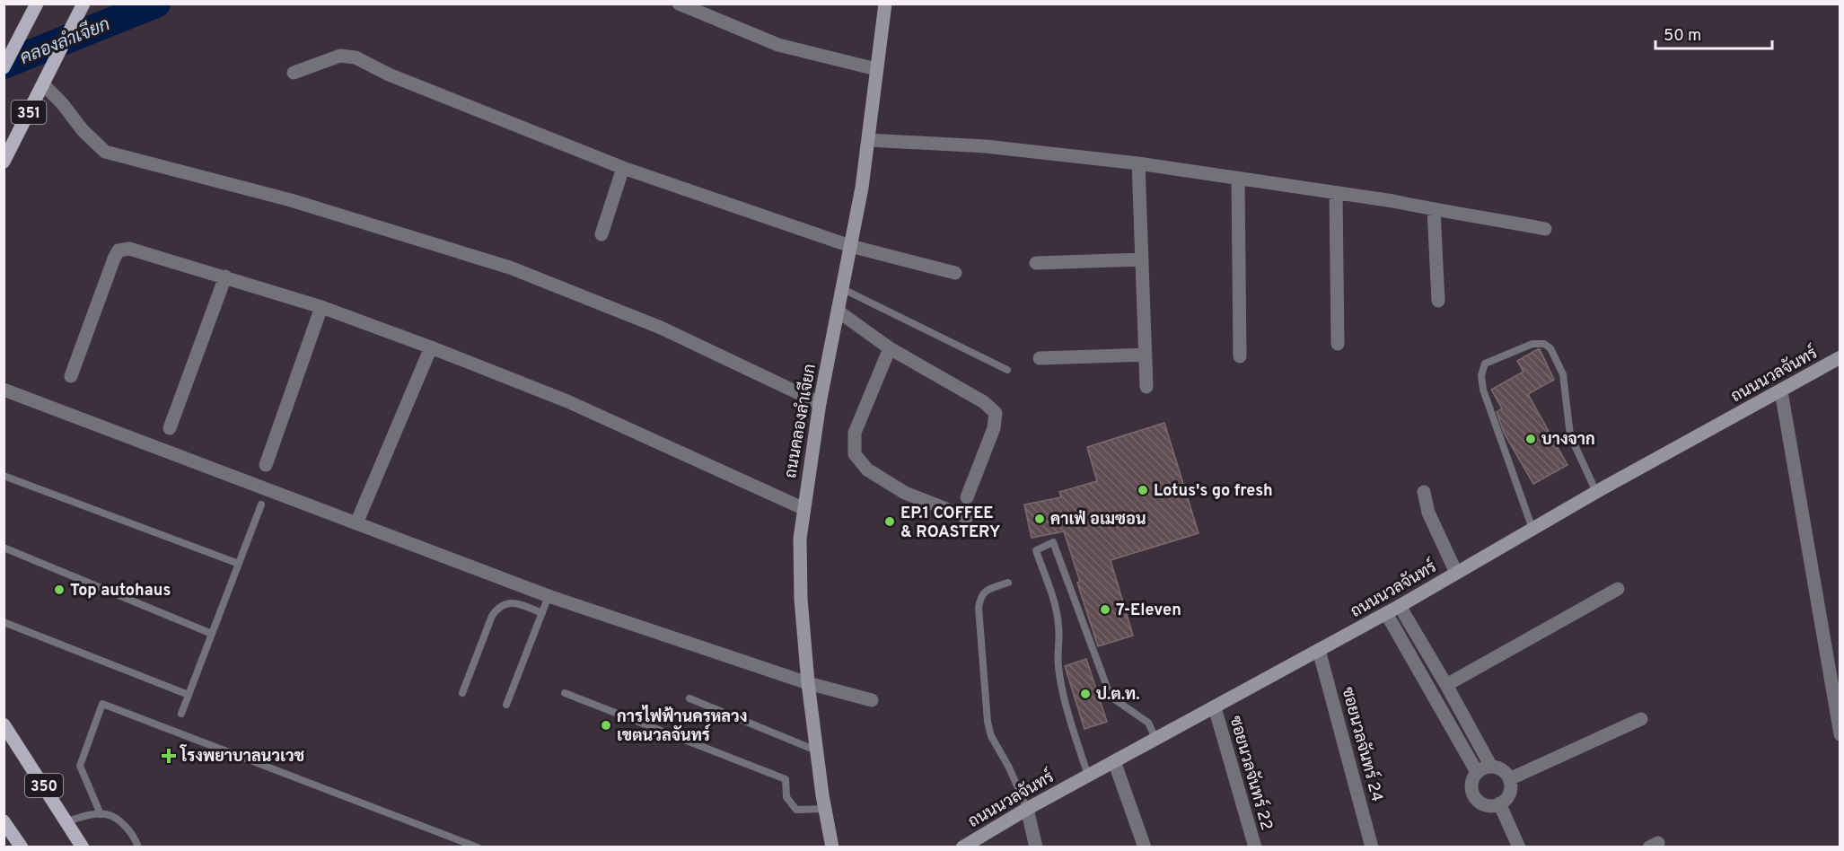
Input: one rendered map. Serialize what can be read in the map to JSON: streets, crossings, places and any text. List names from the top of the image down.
{
  "streets": {
    "main road": [
      "351",
      "ถนนนวลจันทร์",
      "ถนนคลองลำเจียก",
      "350"
    ],
    "street": ["ซอยนวลจันทร์ 24", "ซอยนวลจันทร์ 22"]
  },
  "crossings": [
    ["ถนนนวลจันทร์", "ซอยนวลจันทร์ 24"],
    ["ถนนนวลจันทร์", "ซอยนวลจันทร์ 22"]
  ],
  "water": ["คลองลำเจียก"],
  "places": {
    "other": [
      "บางจาก",
      "Lotus's go fresh",
      "คาเฟ่ อเมซอน",
      "EP.1 COFFEE & ROASTERY",
      "Top autohaus",
      "7-Eleven",
      "ป.ต.ท.",
      "การไฟฟ้านครหลวง เขตนวลจันทร์"
    ],
    "health": ["โรงพยาบาลนวเวช"]
  },
  "scale_bar": "50 m"
}
